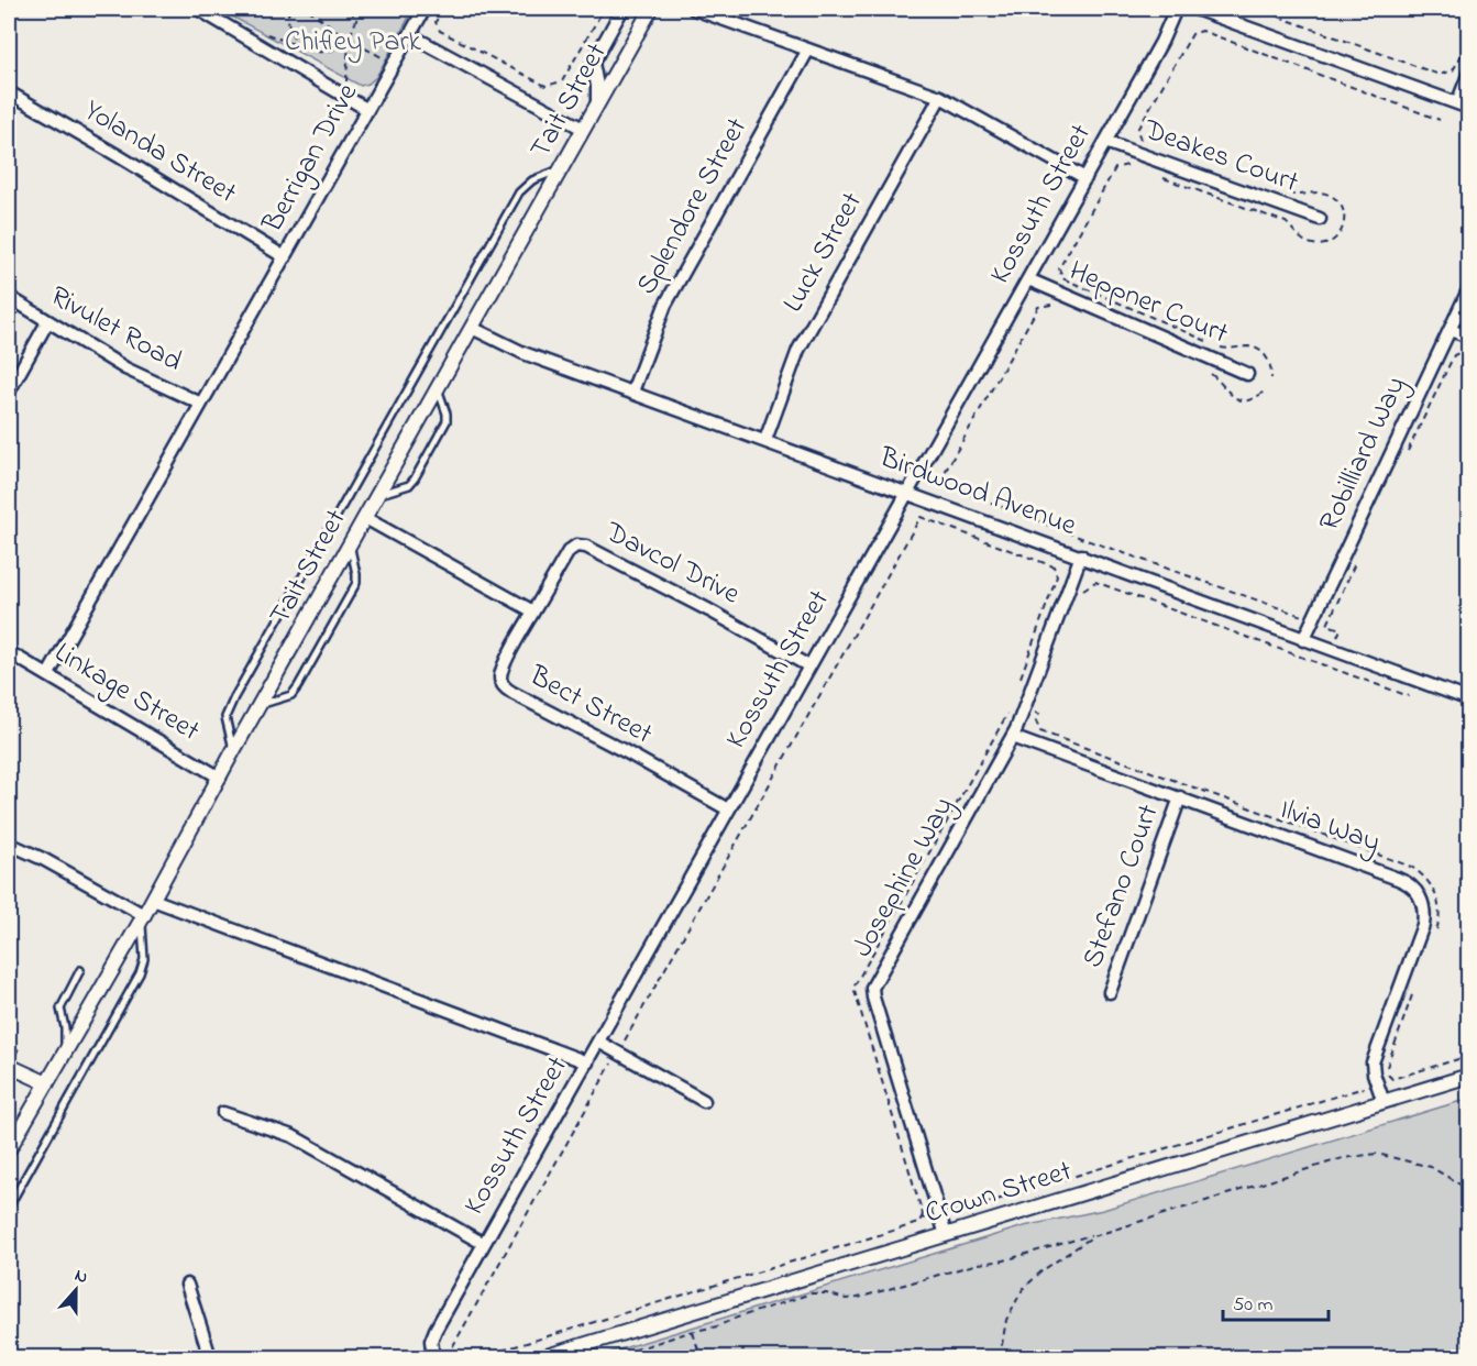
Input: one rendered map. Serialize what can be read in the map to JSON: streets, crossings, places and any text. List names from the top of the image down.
{
  "streets": {
    "street": [
      "Tait Street",
      "Yolanda Street",
      "Deakes Court",
      "Berrigan Drive",
      "Kossuth Street",
      "Splendore Street",
      "Luck Street",
      "Heppner Court",
      "Rivulet Road",
      "Robilliard Way",
      "Birdwood Avenue",
      "Davcol Drive",
      "Linkage Street",
      "Bect Street",
      "Ilvia Way",
      "Josephine Way",
      "Stefano Court",
      "Crown Street"
    ]
  },
  "crossings": [
    ["Tait Street", "Birdwood Avenue"],
    ["Tait Street", "Linkage Street"],
    ["Yolanda Street", "Berrigan Drive"],
    ["Deakes Court", "Kossuth Street"],
    ["Berrigan Drive", "Rivulet Road"],
    ["Berrigan Drive", "Linkage Street"],
    ["Kossuth Street", "Heppner Court"],
    ["Kossuth Street", "Birdwood Avenue"],
    ["Kossuth Street", "Davcol Drive"],
    ["Kossuth Street", "Bect Street"],
    ["Splendore Street", "Birdwood Avenue"],
    ["Luck Street", "Birdwood Avenue"],
    ["Robilliard Way", "Birdwood Avenue"],
    ["Birdwood Avenue", "Josephine Way"],
    ["Davcol Drive", "Bect Street"],
    ["Ilvia Way", "Josephine Way"],
    ["Ilvia Way", "Stefano Court"],
    ["Ilvia Way", "Crown Street"],
    ["Josephine Way", "Crown Street"]
  ],
  "parks": ["Chifley Park"],
  "scale_bar": "50 m",
  "north": "top"
}
